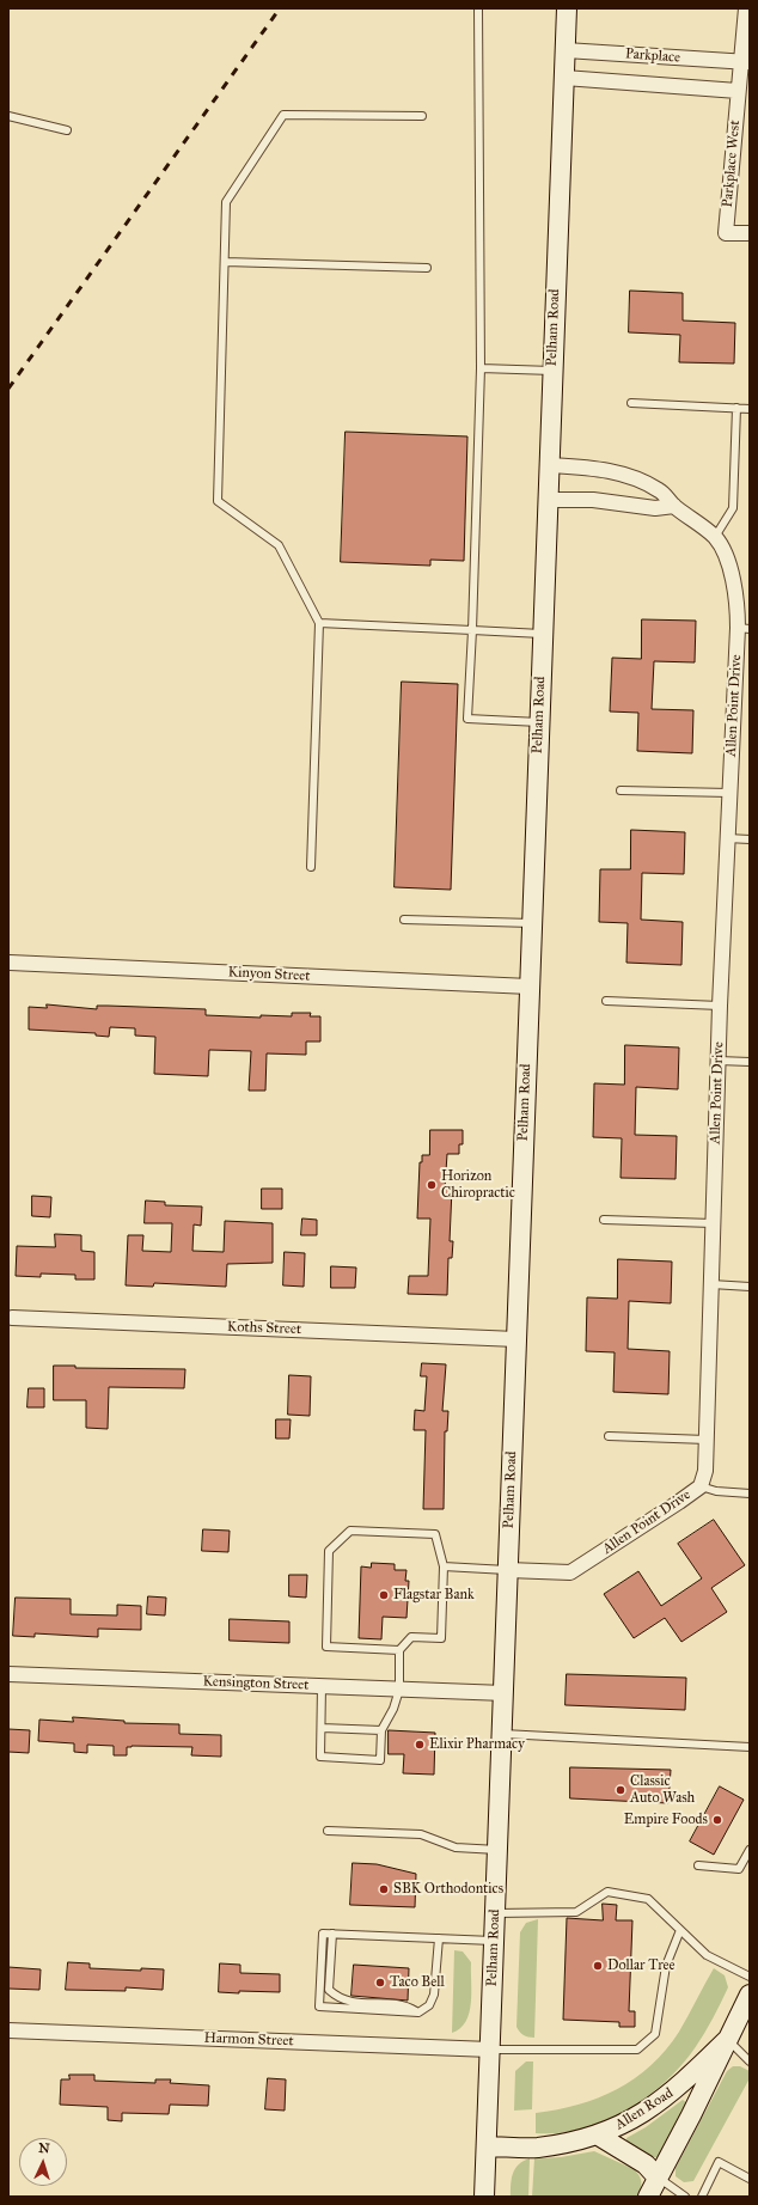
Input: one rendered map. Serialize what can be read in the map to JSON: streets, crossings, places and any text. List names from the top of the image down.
{
  "streets": {
    "main road": ["Pelham Road", "Allen Road"],
    "street": [
      "Parkplace",
      "Parkplace West",
      "Allen Point Drive",
      "Kinyon Street",
      "Koths Street",
      "Kensington Street",
      "Harmon Street"
    ]
  },
  "crossings": [
    ["Parkplace", "Parkplace West"],
    ["Parkplace", "Pelham Road"],
    ["Pelham Road", "Allen Point Drive"],
    ["Pelham Road", "Kinyon Street"],
    ["Pelham Road", "Koths Street"],
    ["Pelham Road", "Kensington Street"],
    ["Pelham Road", "Harmon Street"],
    ["Pelham Road", "Allen Road"]
  ],
  "places": [
    "Horizon Chiropractic",
    "Flagstar Bank",
    "Elixir Pharmacy",
    "Classic Auto Wash",
    "Empire Foods",
    "SBK Orthodontics",
    "Dollar Tree",
    "Taco Bell"
  ],
  "north": "top"
}
